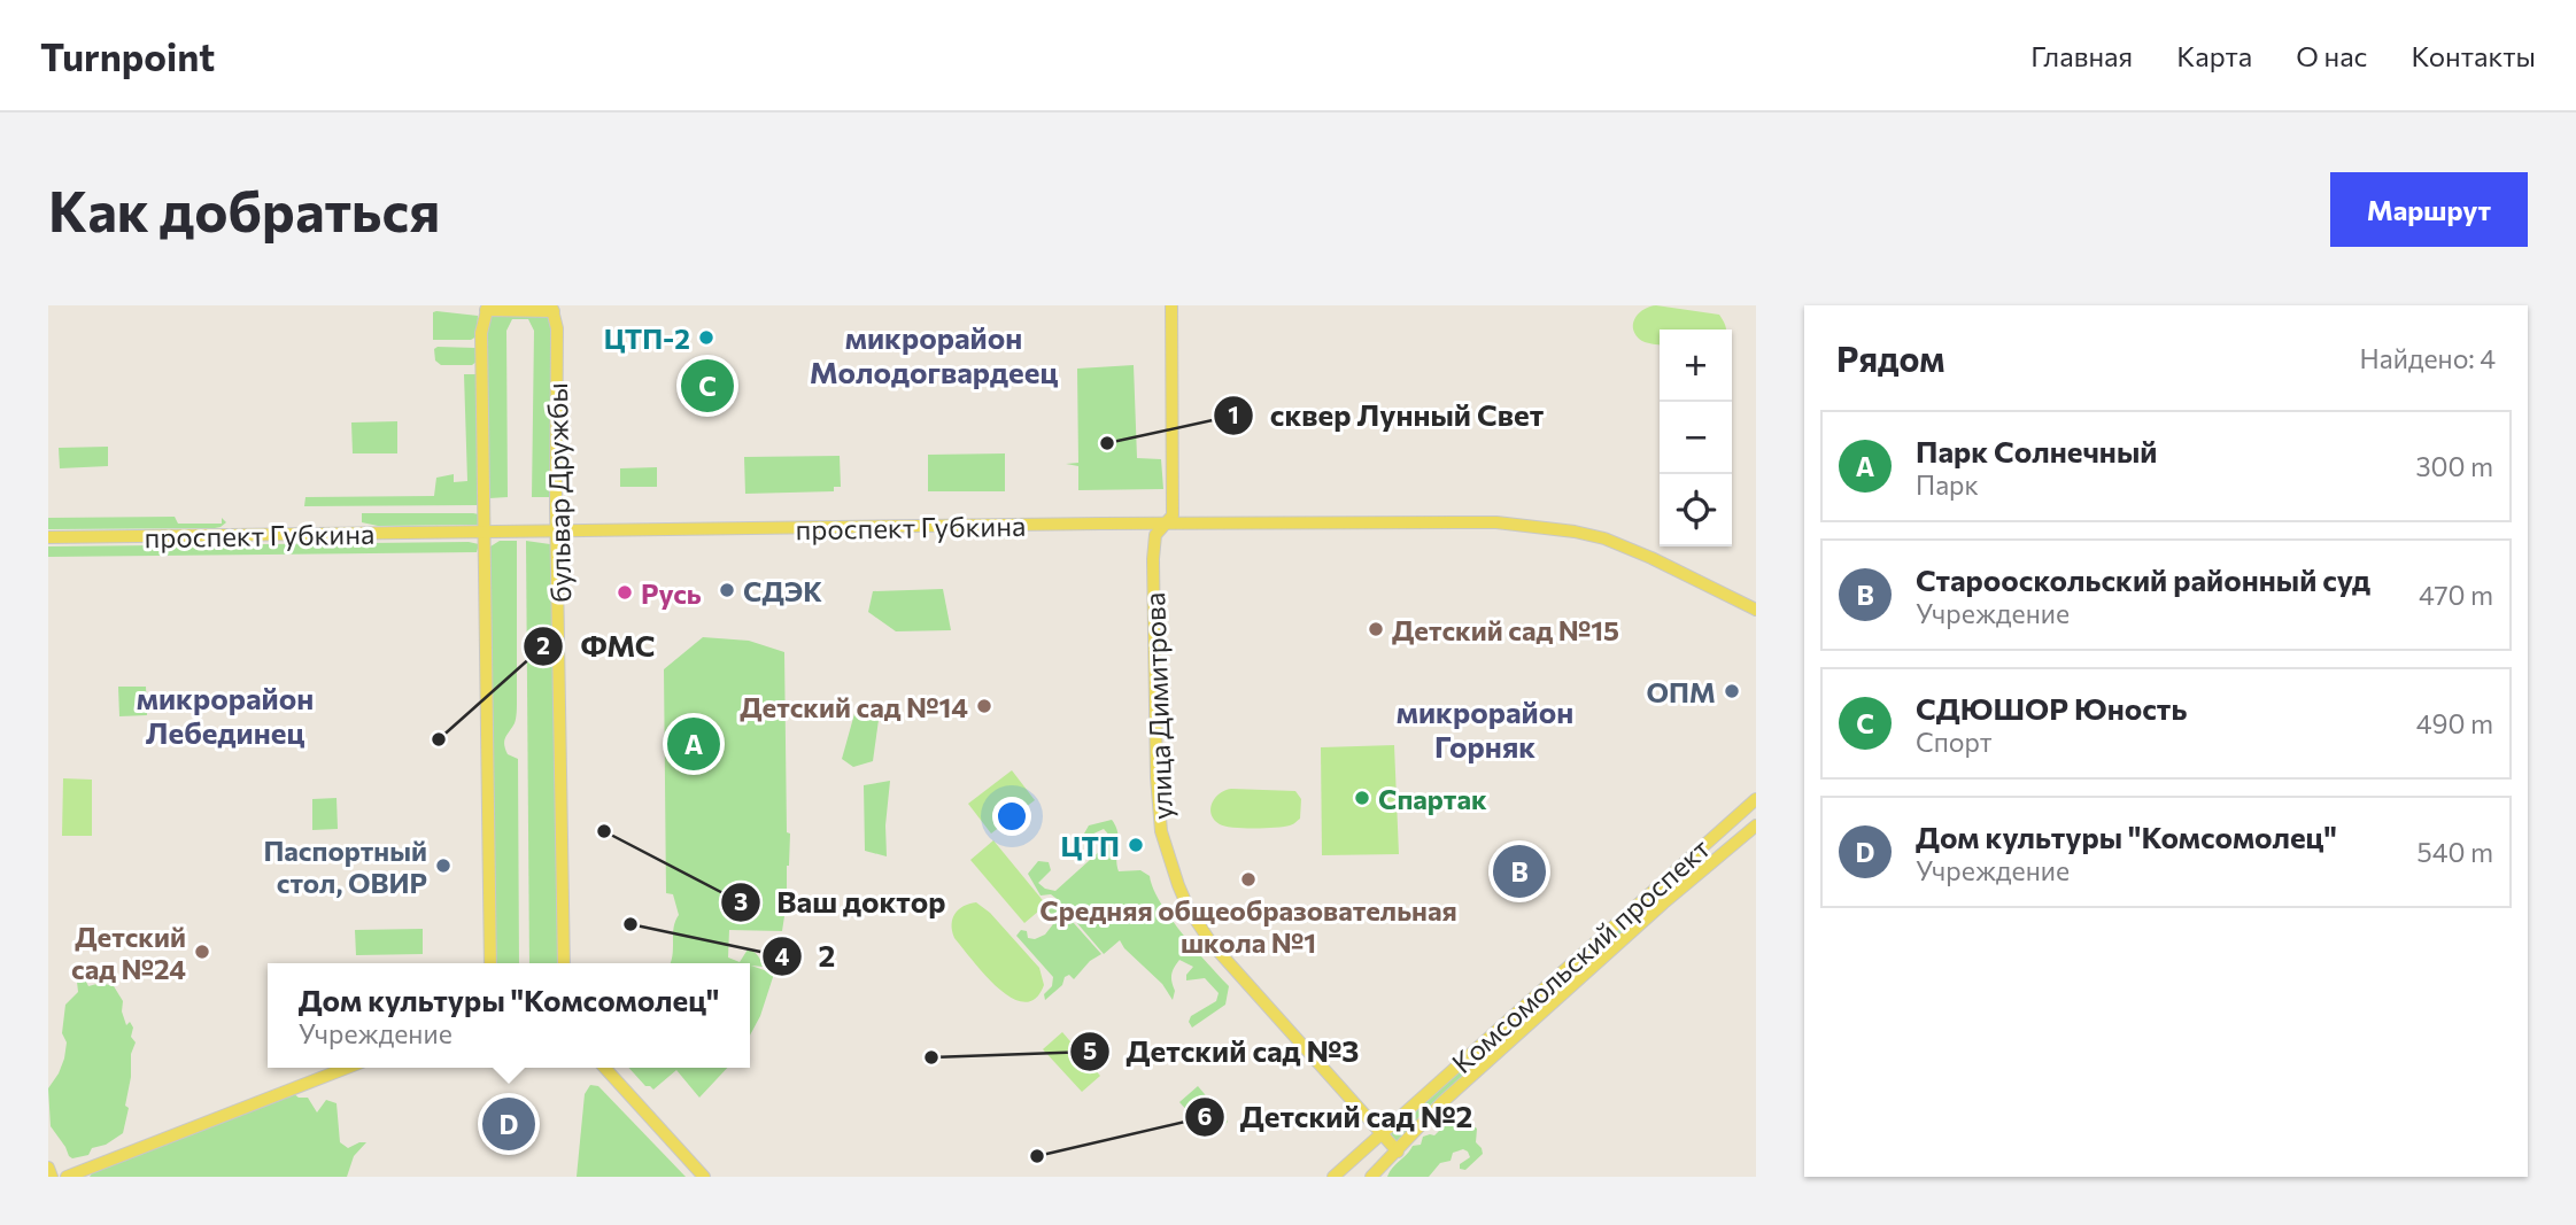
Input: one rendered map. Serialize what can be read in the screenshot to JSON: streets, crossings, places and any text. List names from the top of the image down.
{
  "streets": {
    "main road": [
      "бульвар Дружбы",
      "проспект Губкина",
      "улица Димитрова",
      "Комсомольский проспект"
    ]
  },
  "crossings": [
    ["бульвар Дружбы", "проспект Губкина"],
    ["проспект Губкина", "улица Димитрова"],
    ["улица Димитрова", "Комсомольский проспект"]
  ],
  "districts": ["микрорайон Молодогвардеец", "микрорайон Лебединец", "микрорайон Горняк"],
  "places": [
    "ЦТП-2",
    "сквер Лунный Свет",
    "СДЭК",
    "Русь",
    "Детский сад №15",
    "ОПМ",
    "Детский сад №14",
    "ФМС",
    "Спартак",
    "Ваш доктор",
    "ЦТП",
    "Паспортный стол, ОВИР",
    "Средняя общеобразовательная школа №1",
    "2",
    "Детский сад №24",
    "Детский сад №3",
    "Детский сад №2"
  ],
  "page": {
    "header": "Turnpoint",
    "nav": [
      "Главная",
      "Карта",
      "О нас",
      "Контакты"
    ],
    "buttons": "Маршрут",
    "title": "Как добраться",
    "heading": ["Рядом", "Найдено: 4"],
    "map_buttons": ["+", "−"],
    "pins": [
      "C",
      "A",
      "B",
      "D"
    ],
    "list": [
      {
        "mark": "A",
        "name": "Парк Солнечный",
        "note": "Парк",
        "value": "300 m"
      },
      {
        "mark": "B",
        "name": "Старооскольский районный суд",
        "note": "Учреждение",
        "value": "470 m"
      },
      {
        "mark": "C",
        "name": "СДЮШОР Юность",
        "note": "Спорт",
        "value": "490 m"
      },
      {
        "mark": "D",
        "name": "Дом культуры \"Комсомолец\"",
        "note": "Учреждение",
        "value": "540 m"
      }
    ],
    "popup": ["Дом культуры \"Комсомолец\"", "Учреждение"]
  }
}
